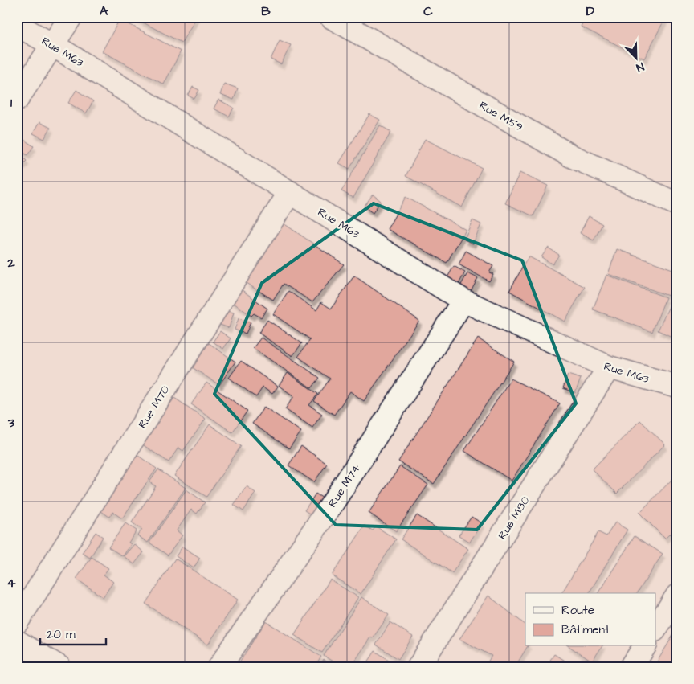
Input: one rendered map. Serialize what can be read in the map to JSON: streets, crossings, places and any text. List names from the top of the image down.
{
  "streets": {
    "street": [
      "Rue M63",
      "Rue M59",
      "Rue M70",
      "Rue M74",
      "Rue M80"
    ]
  },
  "crossings": [
    ["Rue M63", "Rue M70"],
    ["Rue M63", "Rue M74"],
    ["Rue M63", "Rue M80"]
  ],
  "legend": ["Route", "Bâtiment"],
  "scale_bar": "20 m",
  "north": "bottom right",
  "grid": {
    "columns": [
      "A",
      "B",
      "C",
      "D"
    ],
    "rows": [
      "1",
      "2",
      "3",
      "4"
    ]
  }
}
